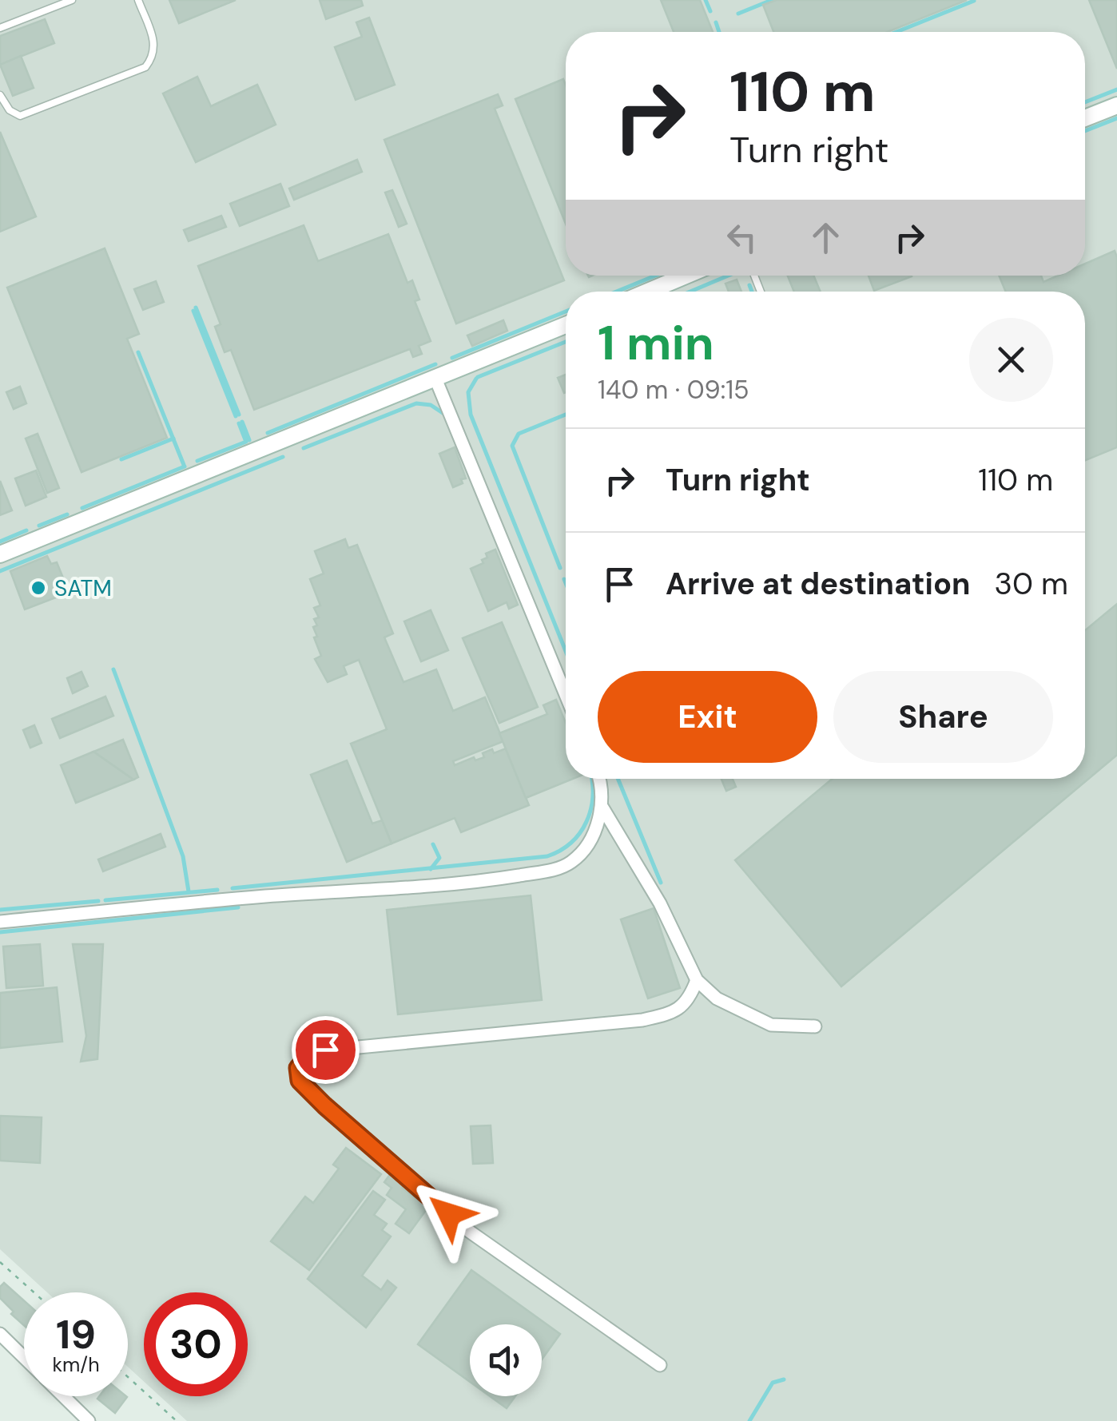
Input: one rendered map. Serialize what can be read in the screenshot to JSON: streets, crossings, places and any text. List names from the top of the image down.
{
  "places": ["SATM"],
  "page": {
    "turn": ["110 m", "Turn right"],
    "heading": ["1 min", "140 m · 09:15"],
    "list": [
      {
        "name": "Turn right",
        "value": "110 m"
      },
      {
        "name": "Arrive at destination",
        "value": "30 m"
      }
    ],
    "buttons": ["Exit", "Share"],
    "speed": "19 km/h",
    "limit": "30"
  }
}
